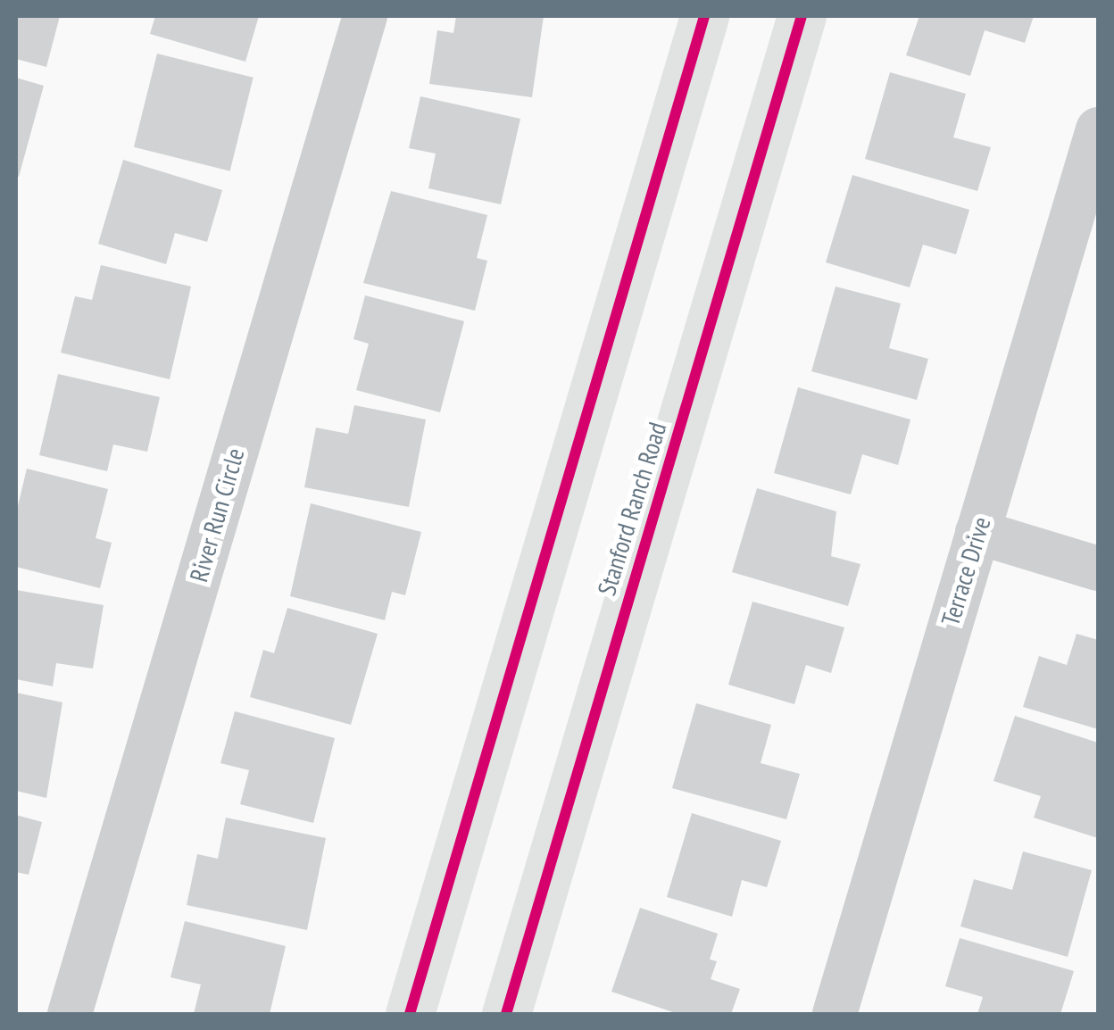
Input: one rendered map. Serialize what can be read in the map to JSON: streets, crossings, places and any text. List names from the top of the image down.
{
  "streets": {
    "main road": ["Stanford Ranch Road"],
    "street": ["River Run Circle", "Terrace Drive"]
  }
}
